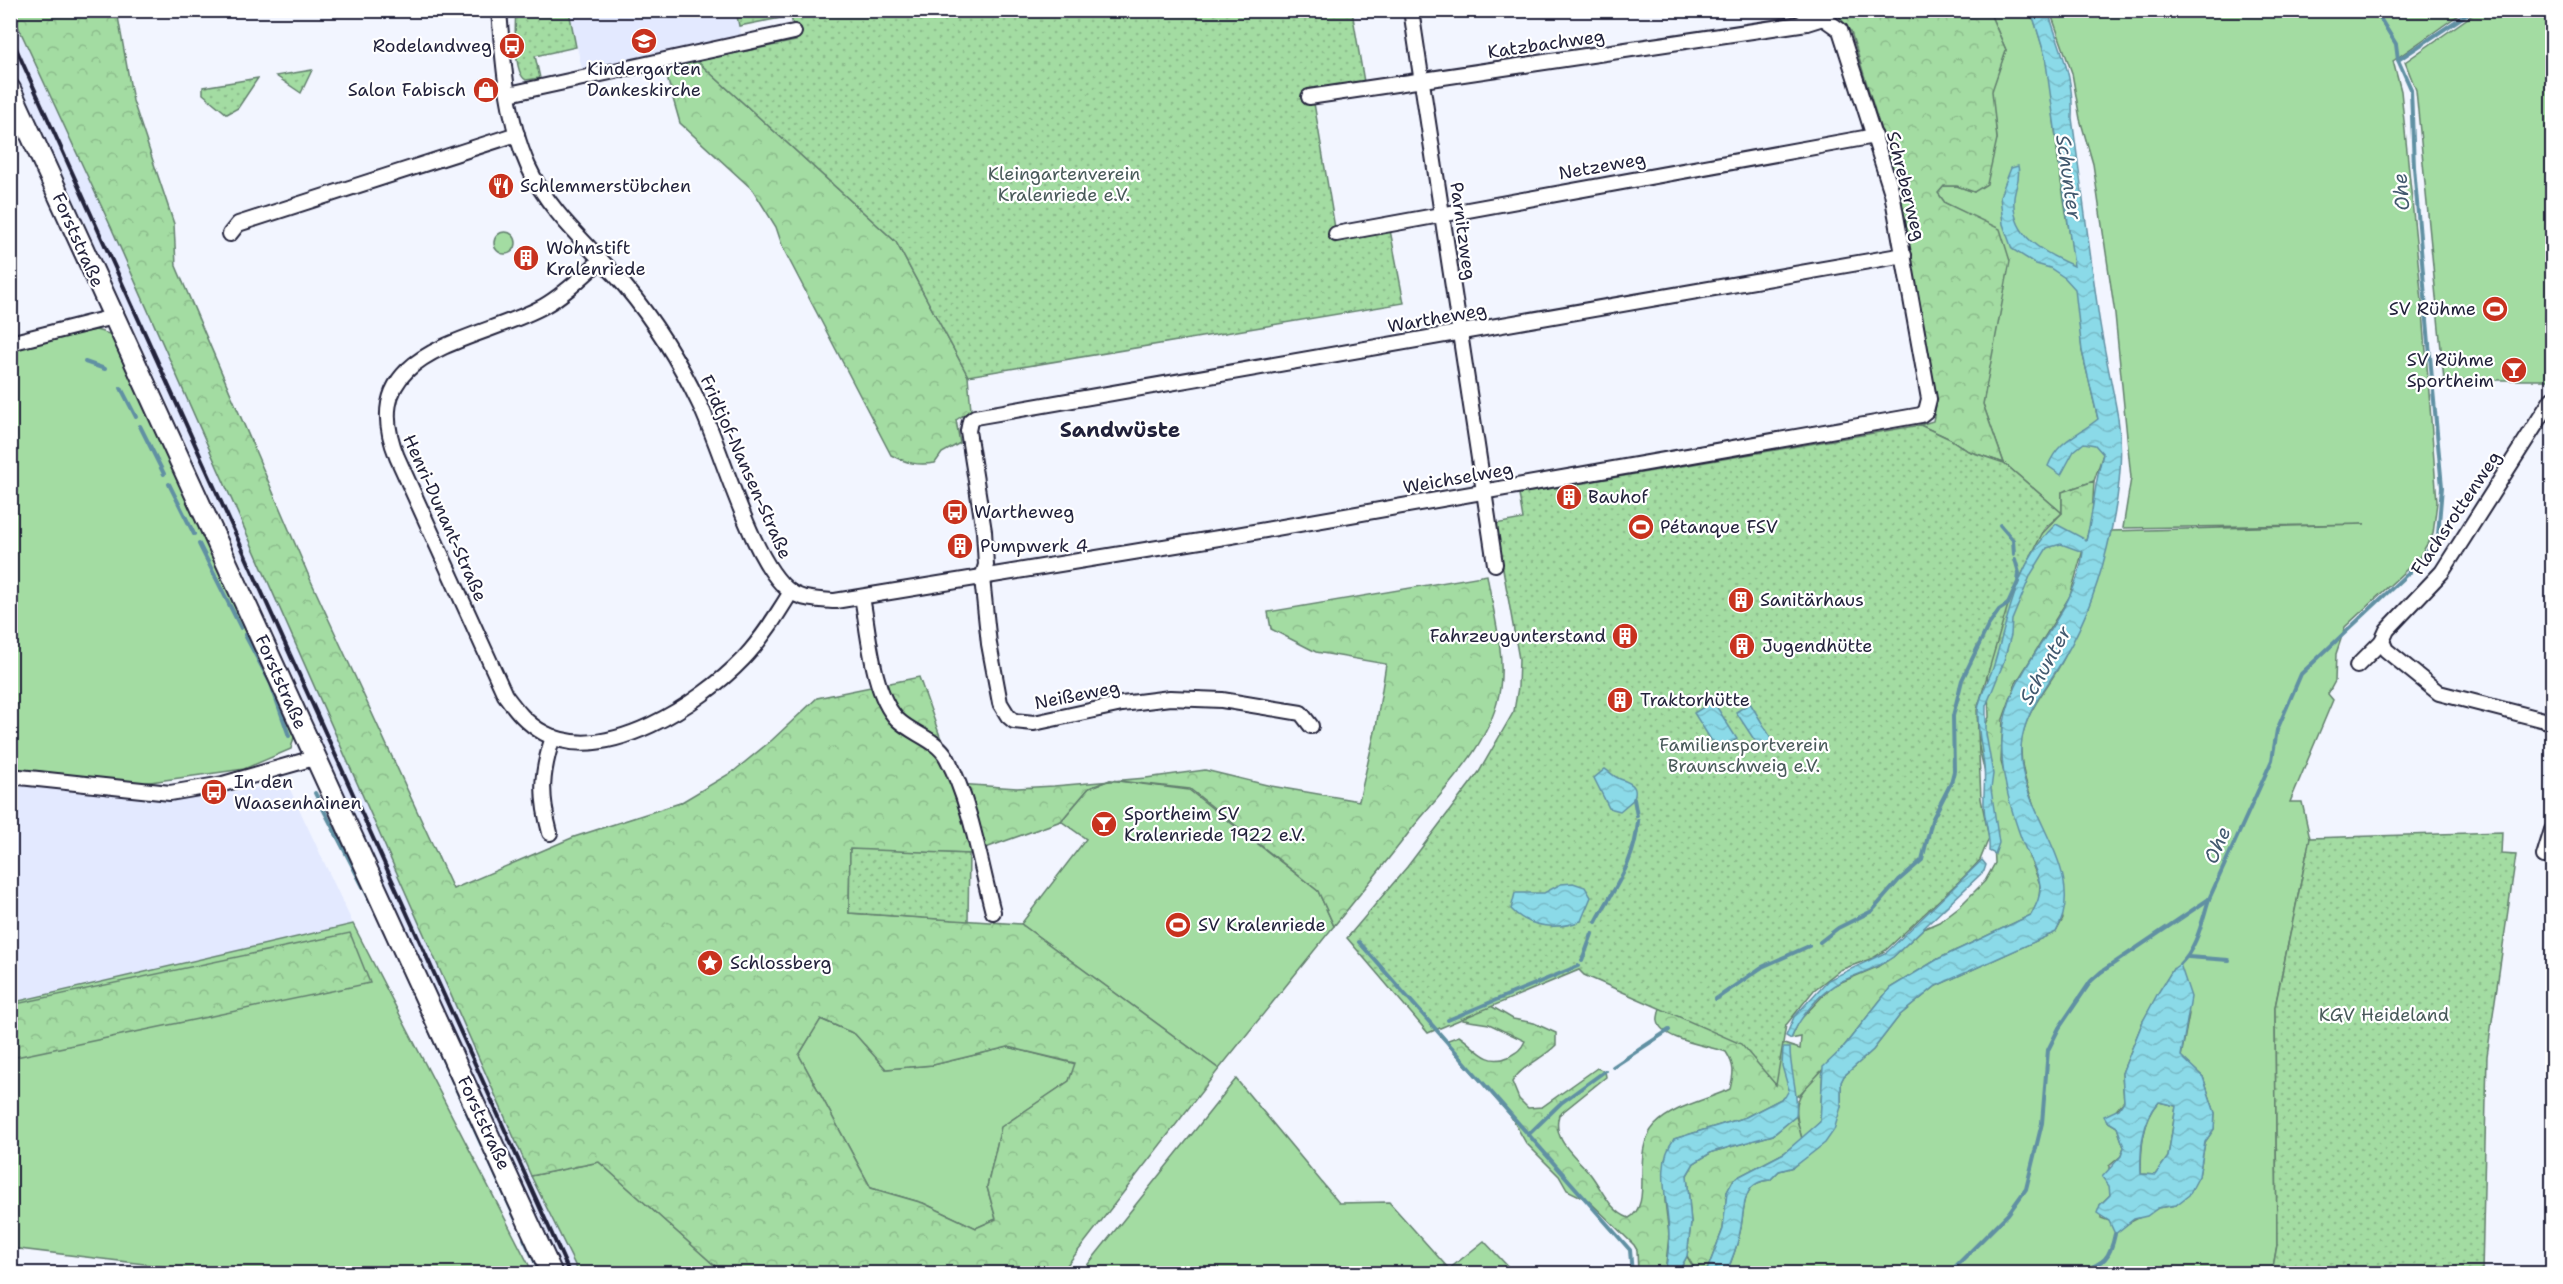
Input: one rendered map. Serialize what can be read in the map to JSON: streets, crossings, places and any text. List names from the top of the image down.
{
  "streets": {
    "main road": ["Forststraße"],
    "street": [
      "Katzbachweg",
      "Netzeweg",
      "Schreberweg",
      "Parnitzweg",
      "Wartheweg",
      "Fridtjof-Nansen-Straße",
      "Weichselweg",
      "Flachsrottenweg",
      "Henri-Dunant-Straße",
      "Neißeweg"
    ]
  },
  "crossings": [
    ["Katzbachweg", "Schreberweg"],
    ["Katzbachweg", "Parnitzweg"],
    ["Netzeweg", "Schreberweg"],
    ["Netzeweg", "Parnitzweg"],
    ["Schreberweg", "Wartheweg"],
    ["Schreberweg", "Weichselweg"],
    ["Parnitzweg", "Wartheweg"],
    ["Parnitzweg", "Weichselweg"],
    ["Wartheweg", "Neißeweg"],
    ["Fridtjof-Nansen-Straße", "Henri-Dunant-Straße"],
    ["Weichselweg", "Neißeweg"]
  ],
  "districts": ["Sandwüste"],
  "water": ["Schunter", "Ohe"],
  "parks": ["Kleingartenverein Kralenriede e.V.", "Familiensportverein Braunschweig e.V.", "KGV Heideland"],
  "places": {
    "school or university": ["Kindergarten Dankeskirche"],
    "bus stop": ["Rodelandweg", "Wartheweg", "In den Waasenhainen"],
    "shop": ["Salon Fabisch"],
    "restaurant": ["Schlemmerstübchen"],
    "building": [
      "Wohnstift Kralenriede",
      "Bauhof",
      "Pumpwerk 4",
      "Sanitärhaus",
      "Fahrzeugunterstand",
      "Jugendhütte",
      "Traktorhütte"
    ],
    "sports": ["SV Rühme", "Pétanque FSV", "SV Kralenriede"],
    "bar": ["SV Rühme Sportheim", "Sportheim SV Kralenriede 1922 e.V."],
    "place": ["Schlossberg"]
  }
}
